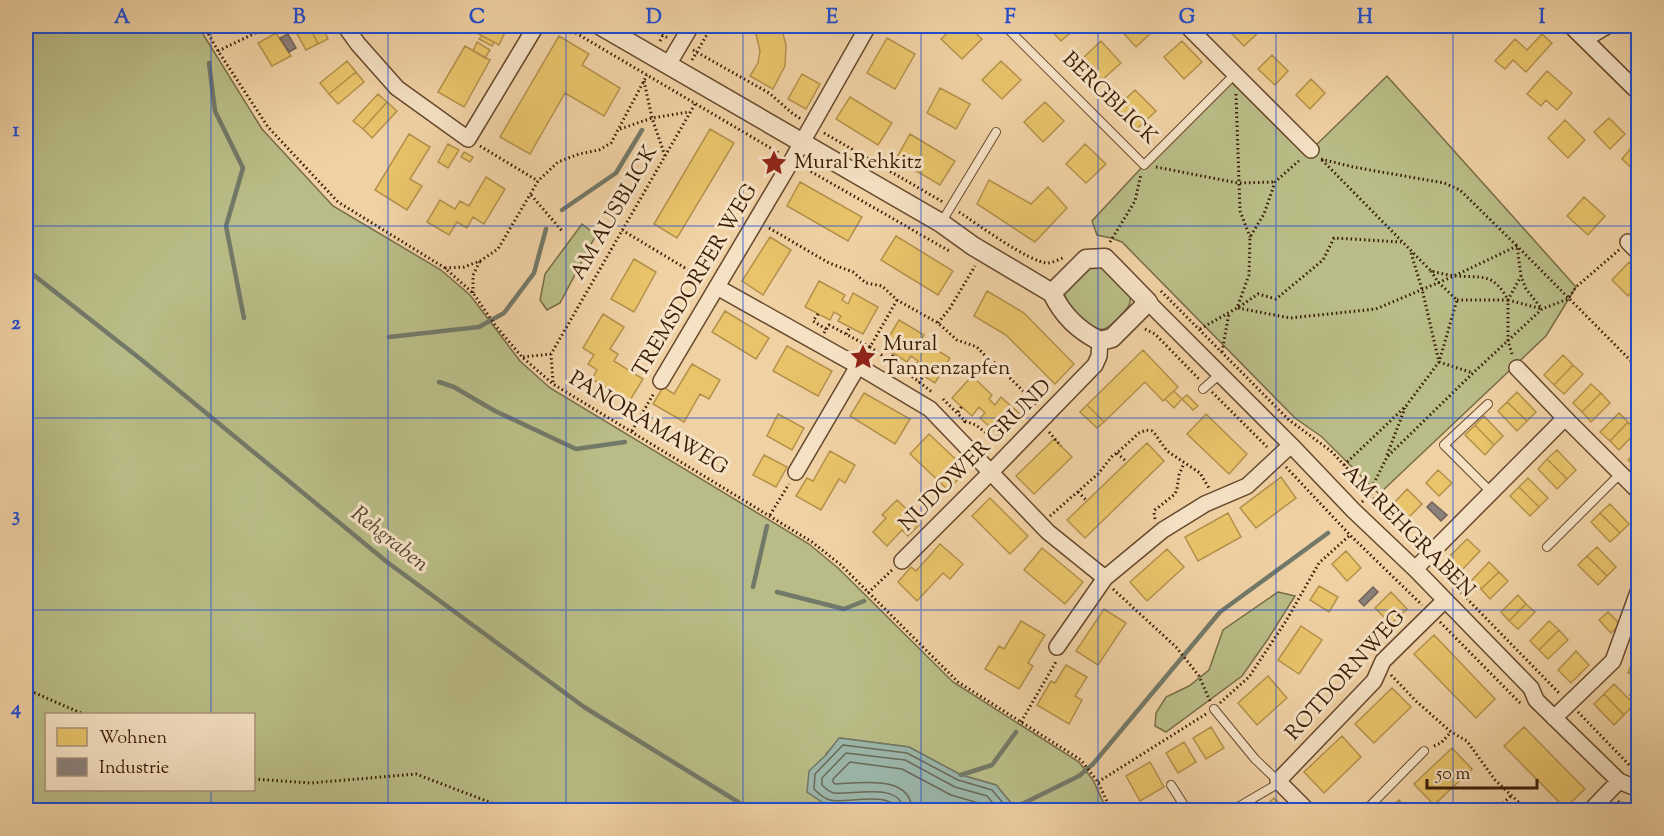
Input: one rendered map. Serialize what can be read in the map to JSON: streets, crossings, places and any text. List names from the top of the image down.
{
  "streets": {
    "street": [
      "TREMSDORFER WEG",
      "NUDOWER GRUND",
      "AM REHGRABEN",
      "ROTDORNWEG"
    ],
    "lane": ["BERGBLICK"],
    "path": ["AM AUSBLICK", "PANORAMAWEG"]
  },
  "crossings": [
    ["TREMSDORFER WEG", "PANORAMAWEG"],
    ["PANORAMAWEG", "NUDOWER GRUND"],
    ["NUDOWER GRUND", "AM REHGRABEN"],
    ["AM REHGRABEN", "ROTDORNWEG"]
  ],
  "water": ["Rehgraben"],
  "places": {
    "place": ["Mural Rehkitz", "Mural Tannenzapfen"]
  },
  "legend": ["Wohnen", "Industrie"],
  "scale_bar": "50 m",
  "grid": {
    "columns": [
      "A",
      "B",
      "C",
      "D",
      "E",
      "F",
      "G",
      "H",
      "I"
    ],
    "rows": [
      "1",
      "2",
      "3",
      "4"
    ]
  }
}
